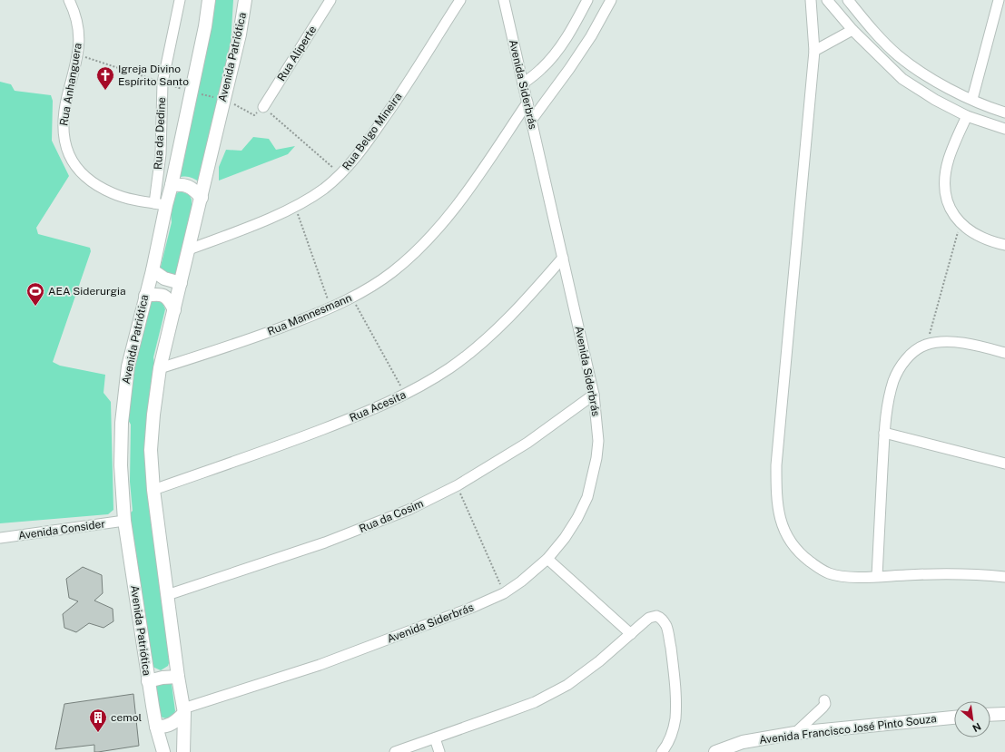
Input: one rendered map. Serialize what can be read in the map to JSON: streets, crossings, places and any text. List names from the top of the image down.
{
  "streets": {
    "main road": ["Avenida Patriótica", "Avenida Francisco José Pinto Souza"],
    "street": [
      "Rua Aliperte",
      "Rua Anhanguera",
      "Avenida Siderbrás",
      "Rua Belgo Mineira",
      "Rua da Dedine",
      "Rua Mannesmann",
      "Rua Acesita",
      "Rua da Cosim",
      "Avenida Consider"
    ]
  },
  "crossings": [
    ["Avenida Patriótica", "Rua Anhanguera"],
    ["Avenida Patriótica", "Avenida Siderbrás"],
    ["Avenida Patriótica", "Rua Belgo Mineira"],
    ["Avenida Patriótica", "Rua da Dedine"],
    ["Avenida Patriótica", "Rua Mannesmann"],
    ["Avenida Patriótica", "Rua Acesita"],
    ["Avenida Patriótica", "Rua da Cosim"],
    ["Avenida Patriótica", "Avenida Consider"],
    ["Rua Anhanguera", "Rua da Dedine"],
    ["Avenida Siderbrás", "Rua Mannesmann"],
    ["Avenida Siderbrás", "Rua Acesita"],
    ["Avenida Siderbrás", "Rua da Cosim"]
  ],
  "places": {
    "church": ["Igreja Divino Espírito Santo"],
    "sports": ["AEA Siderurgia"],
    "building": ["cemol"]
  },
  "north": "bottom right"
}
